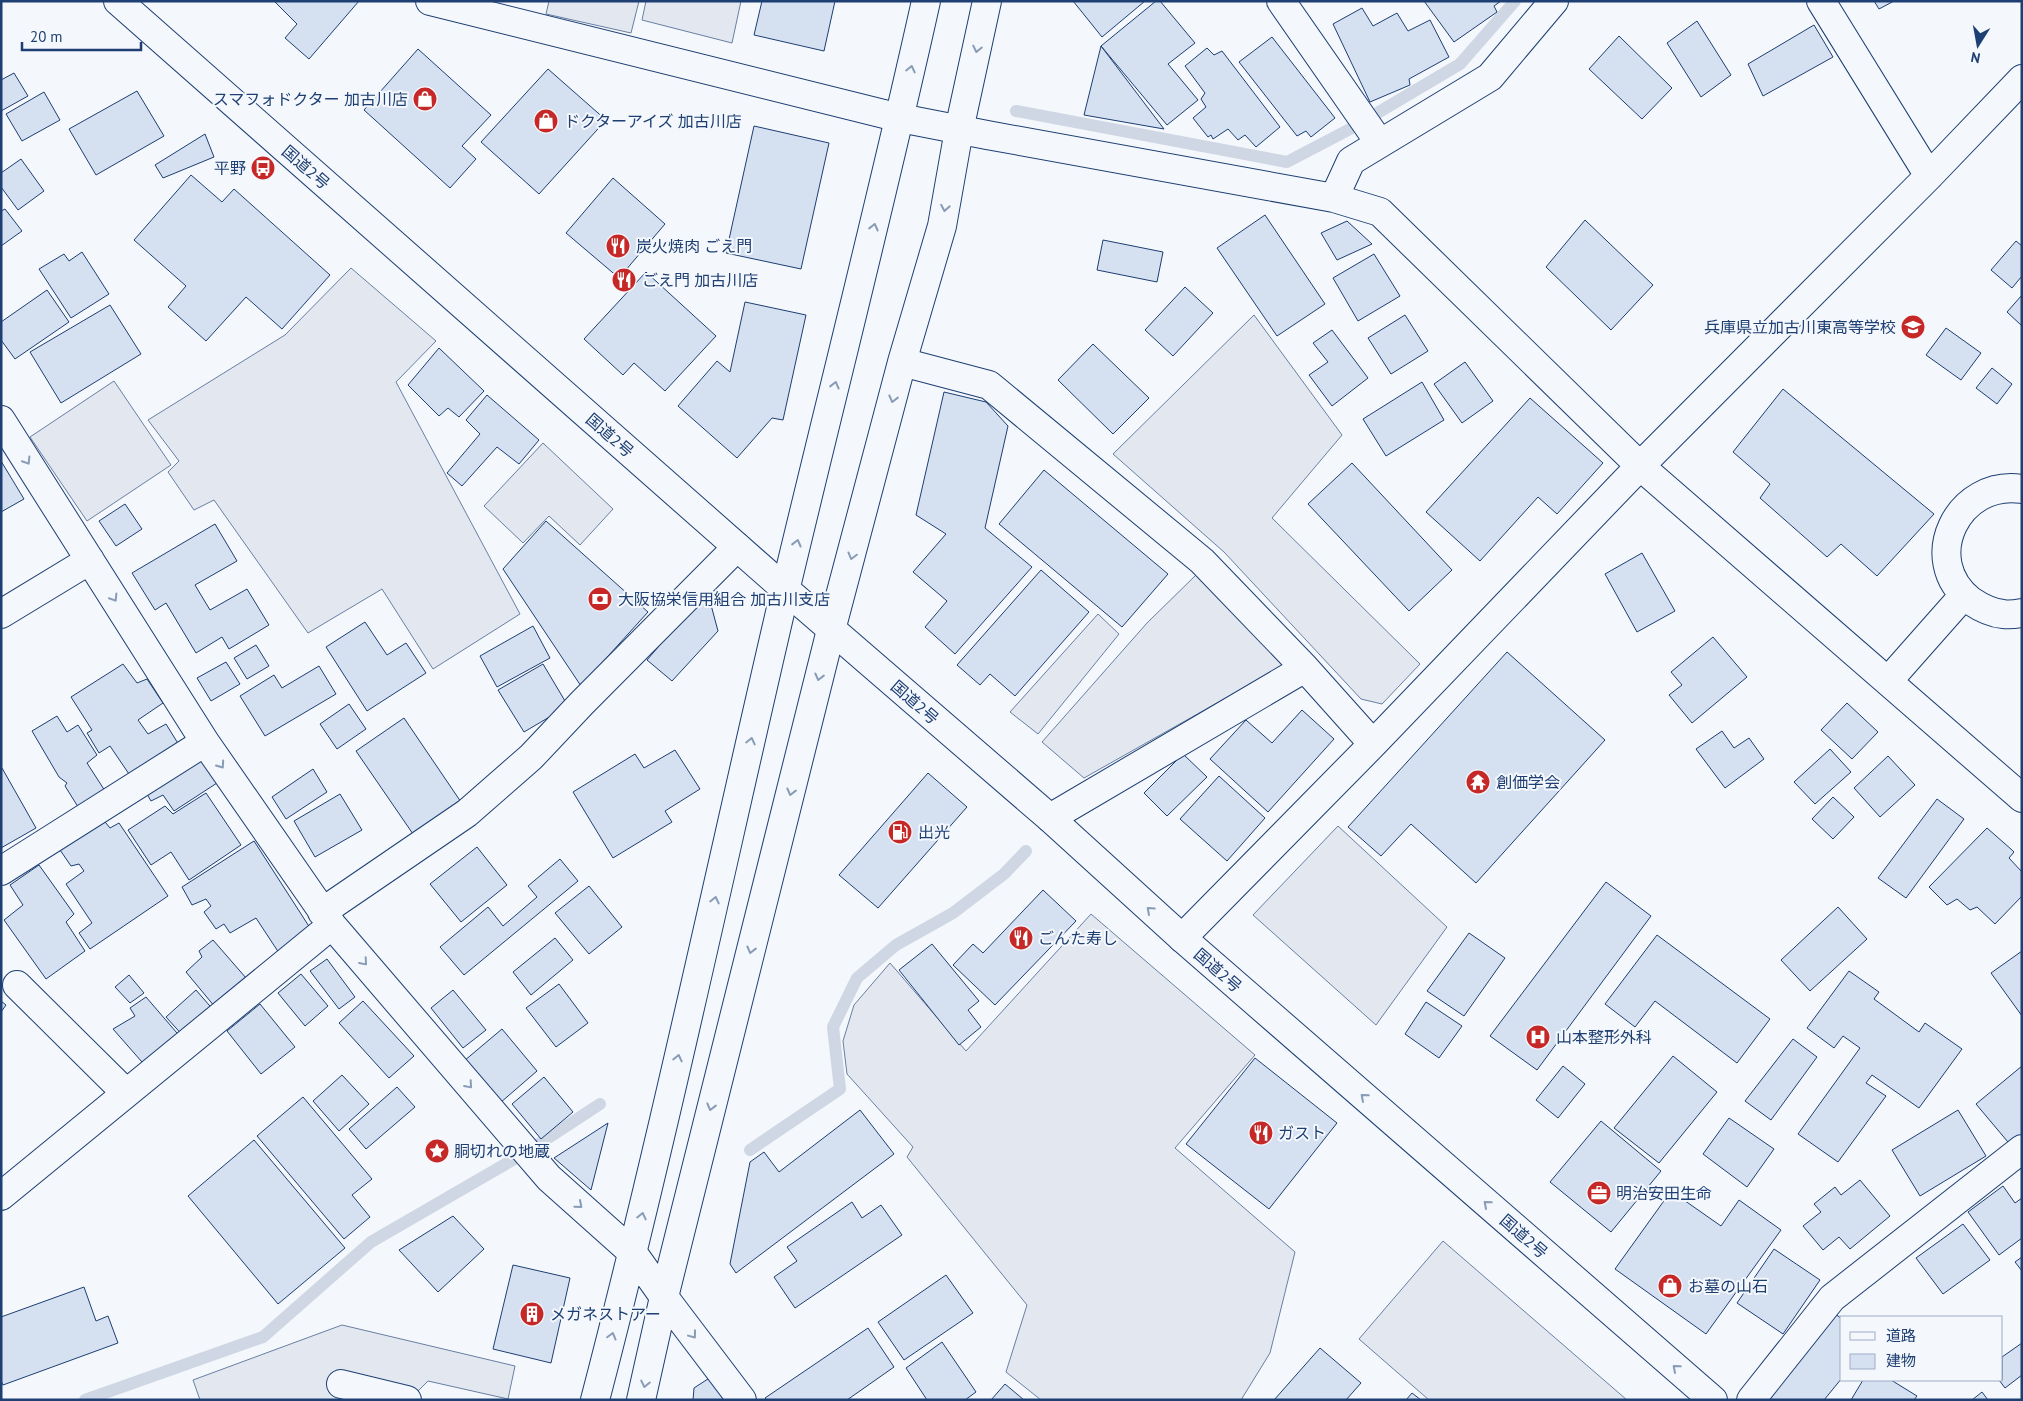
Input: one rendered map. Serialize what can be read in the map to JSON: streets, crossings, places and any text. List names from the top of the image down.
{
  "streets": {
    "main road": ["国道2号"]
  },
  "one_way": ["国道2号"],
  "places": {
    "shop": ["スマフォドクター 加古川店", "ドクターアイズ 加古川店", "お墓の山石"],
    "bus stop": ["平野"],
    "restaurant": [
      "炭火焼肉 ごえ門",
      "ごえ門 加古川店",
      "ごんた寿し",
      "ガスト"
    ],
    "school or university": ["兵庫県立加古川東高等学校"],
    "bank": ["大阪協栄信用組合 加古川支店"],
    "temple": ["創価学会"],
    "fuel station": ["出光"],
    "hospital": ["山本整形外科"],
    "place": ["胴切れの地蔵"],
    "office": ["明治安田生命"],
    "building": ["メガネストアー"]
  },
  "legend": ["道路", "建物"],
  "scale_bar": "20 m",
  "north": "bottom"
}
